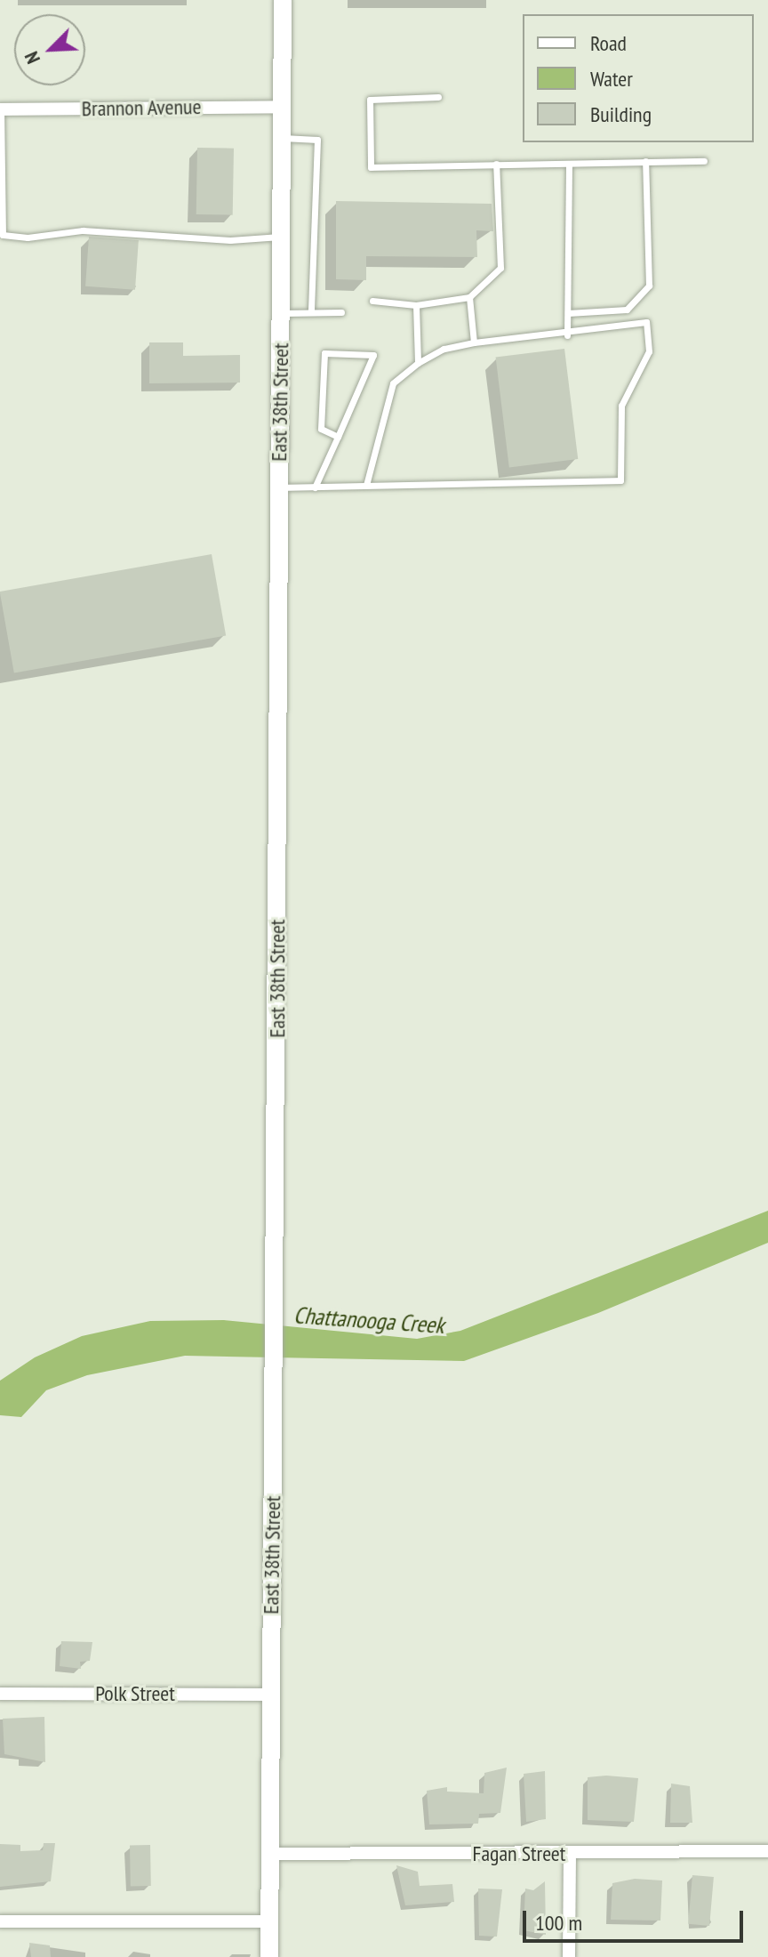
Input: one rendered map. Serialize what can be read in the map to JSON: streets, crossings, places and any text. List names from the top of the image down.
{
  "streets": {
    "main road": ["East 38th Street"],
    "street": ["Brannon Avenue", "Polk Street", "Fagan Street"]
  },
  "crossings": [
    ["Brannon Avenue", "East 38th Street"],
    ["East 38th Street", "Polk Street"],
    ["East 38th Street", "Fagan Street"]
  ],
  "water": ["Chattanooga Creek"],
  "legend": ["Road", "Water", "Building"],
  "scale_bar": "100 m",
  "north": "bottom left"
}
